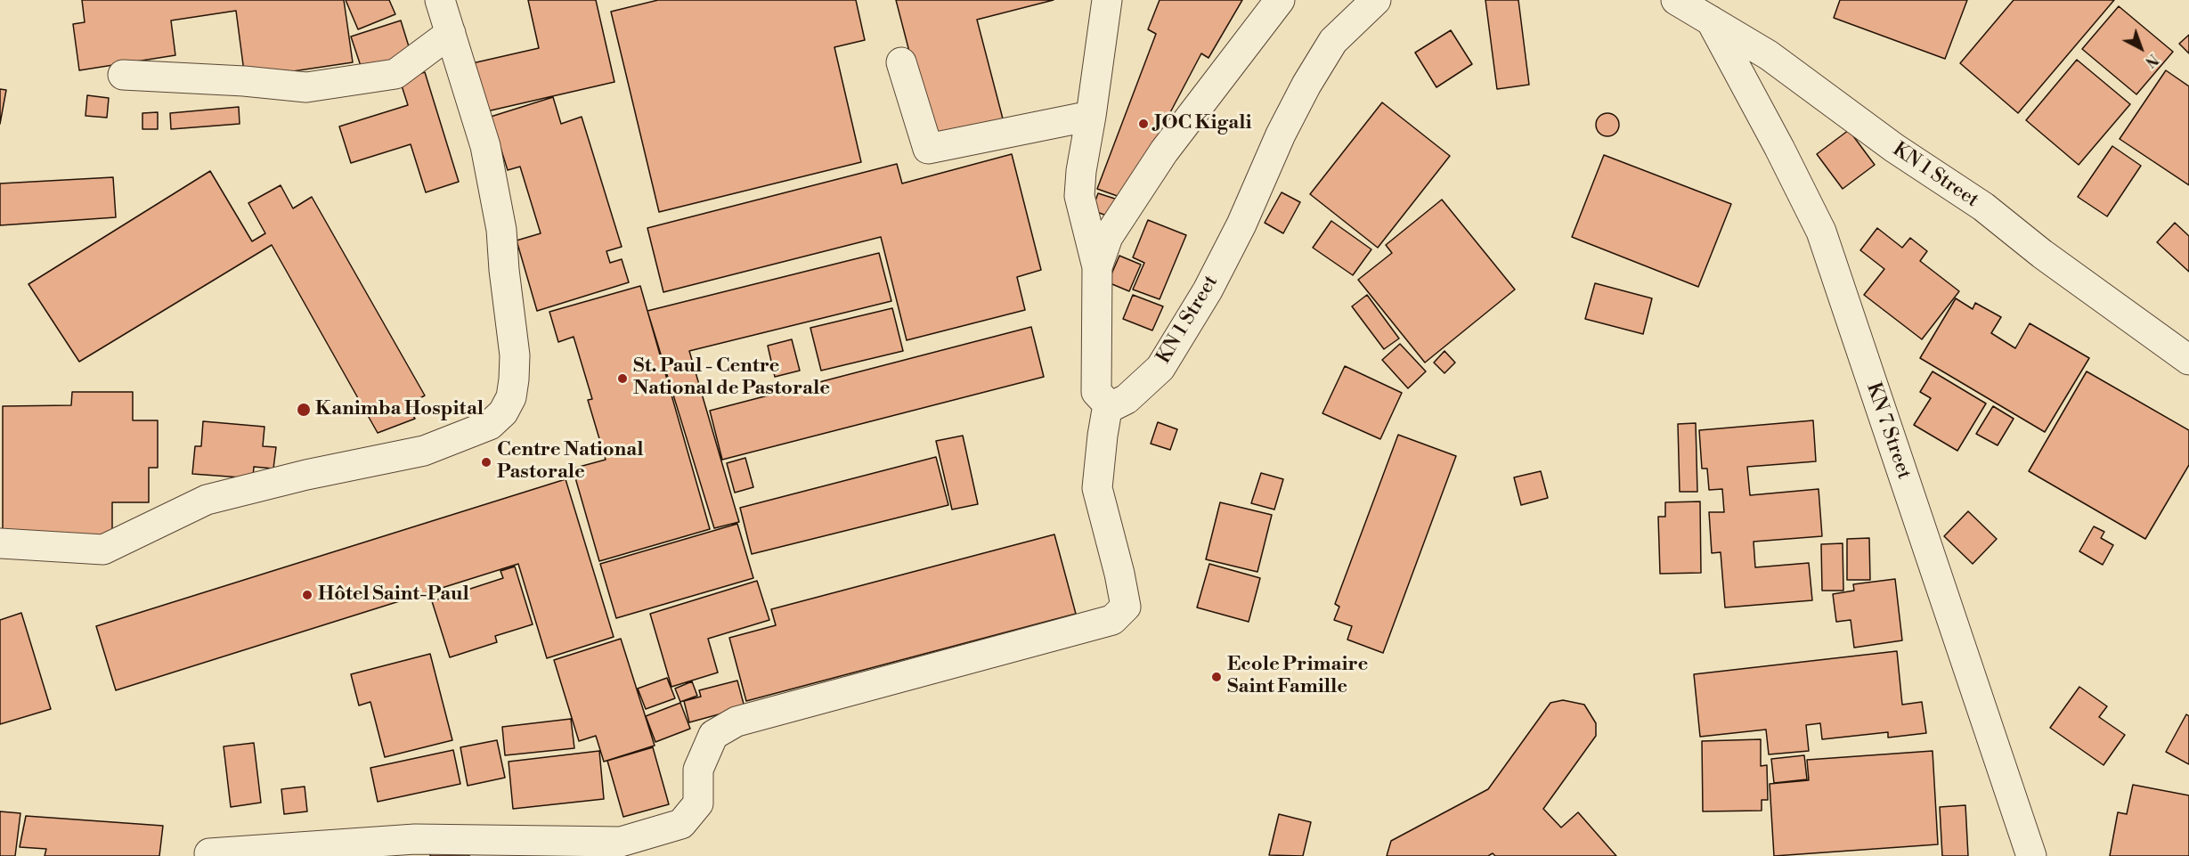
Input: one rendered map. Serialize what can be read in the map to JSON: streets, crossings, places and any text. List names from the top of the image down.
{
  "streets": {
    "street": ["KN 1 Street", "KN 7 Street"]
  },
  "crossings": [
    ["KN 1 Street", "KN 7 Street"]
  ],
  "places": [
    "JOC Kigali",
    "St. Paul - Centre National de Pastorale",
    "Kanimba Hospital",
    "Centre National Pastorale",
    "Hôtel Saint-Paul",
    "Ecole Primaire Saint Famille"
  ],
  "north": "bottom right"
}
